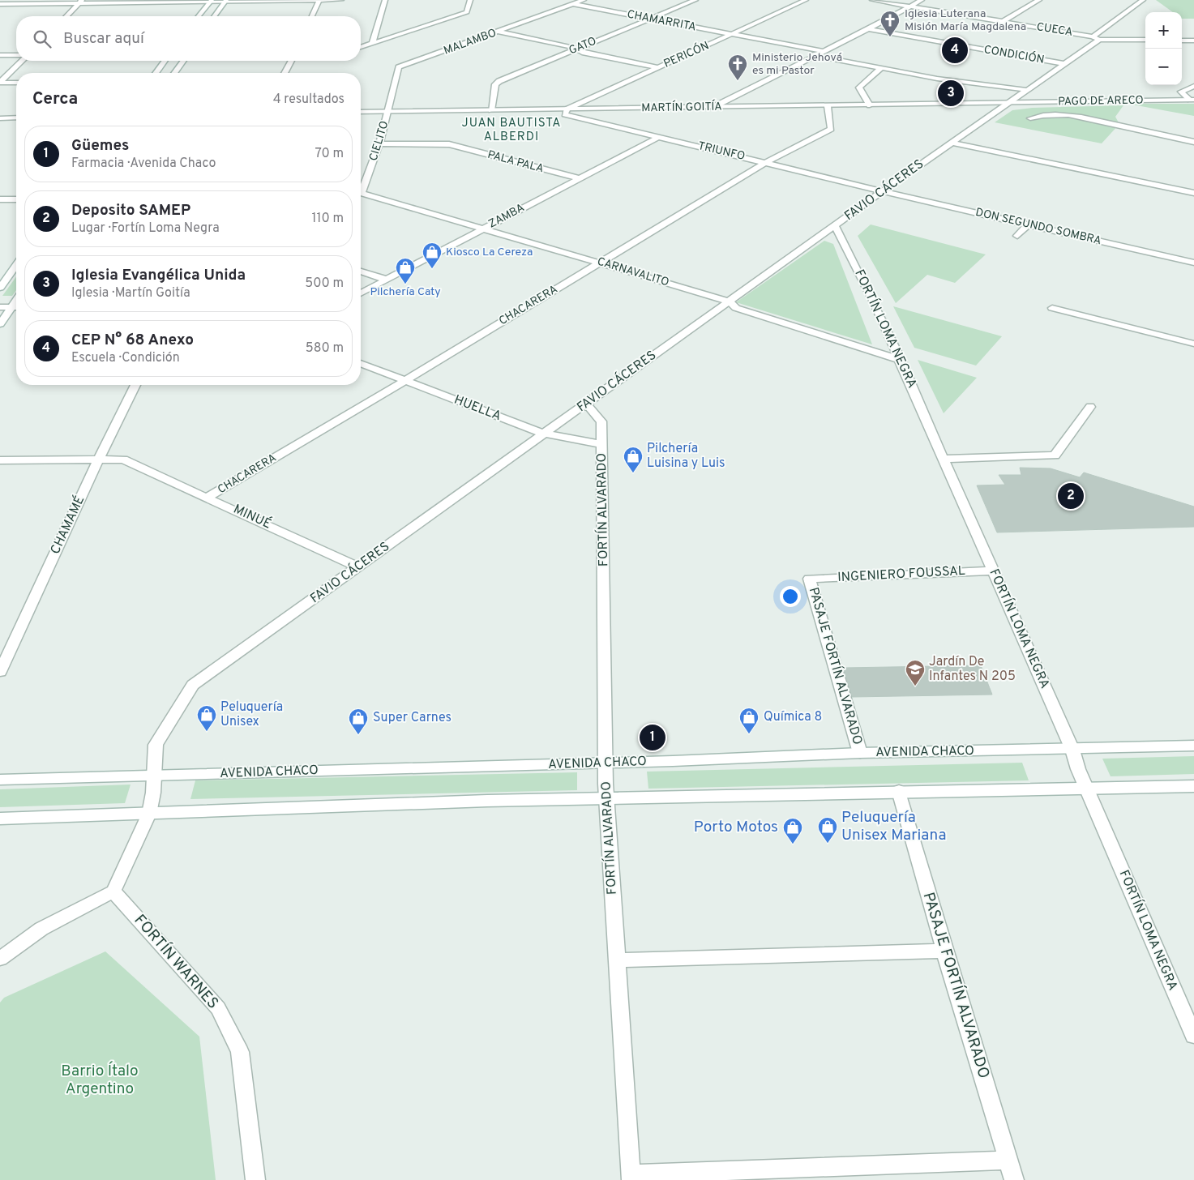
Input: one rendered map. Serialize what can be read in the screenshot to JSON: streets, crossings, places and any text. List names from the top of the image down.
{
  "streets": {
    "street": [
      "CHAMARRITA",
      "CUECA",
      "MALAMBO",
      "GATO",
      "PERICÓN",
      "CONDICIÓN",
      "PAGO DE ARECO",
      "MARTÍN GOITÍA",
      "CIELITO",
      "TRIUNFO",
      "PALA PALA",
      "FAVIO CÁCERES",
      "ZAMBA",
      "DON SEGUNDO SOMBRA",
      "CARNAVALITO",
      "CHACARERA",
      "FORTÍN LOMA NEGRA",
      "HUELLA",
      "FORTÍN ALVARADO",
      "MINUÉ",
      "CHAMAMÉ",
      "INGENIERO FOUSSAL",
      "PASAJE FORTÍN ALVARADO",
      "AVENIDA CHACO",
      "FORTÍN WARNES"
    ]
  },
  "crossings": [
    ["CHAMARRITA", "MALAMBO"],
    ["CHAMARRITA", "GATO"],
    ["CHAMARRITA", "PERICÓN"],
    ["MALAMBO", "MARTÍN GOITÍA"],
    ["MALAMBO", "CIELITO"],
    ["GATO", "MARTÍN GOITÍA"],
    ["PERICÓN", "MARTÍN GOITÍA"],
    ["PERICÓN", "TRIUNFO"],
    ["CONDICIÓN", "FAVIO CÁCERES"],
    ["PAGO DE ARECO", "MARTÍN GOITÍA"],
    ["PAGO DE ARECO", "FAVIO CÁCERES"],
    ["MARTÍN GOITÍA", "CIELITO"],
    ["MARTÍN GOITÍA", "TRIUNFO"],
    ["MARTÍN GOITÍA", "FAVIO CÁCERES"],
    ["MARTÍN GOITÍA", "CHACARERA"],
    ["CIELITO", "PALA PALA"],
    ["TRIUNFO", "FAVIO CÁCERES"],
    ["TRIUNFO", "ZAMBA"],
    ["TRIUNFO", "DON SEGUNDO SOMBRA"],
    ["TRIUNFO", "CHACARERA"],
    ["PALA PALA", "ZAMBA"],
    ["FAVIO CÁCERES", "DON SEGUNDO SOMBRA"],
    ["FAVIO CÁCERES", "CARNAVALITO"],
    ["FAVIO CÁCERES", "FORTÍN LOMA NEGRA"],
    ["FAVIO CÁCERES", "HUELLA"],
    ["FAVIO CÁCERES", "FORTÍN ALVARADO"],
    ["FAVIO CÁCERES", "MINUÉ"],
    ["FAVIO CÁCERES", "AVENIDA CHACO"],
    ["ZAMBA", "CARNAVALITO"],
    ["CARNAVALITO", "CHACARERA"],
    ["CARNAVALITO", "FORTÍN LOMA NEGRA"],
    ["CHACARERA", "HUELLA"],
    ["CHACARERA", "MINUÉ"],
    ["FORTÍN LOMA NEGRA", "INGENIERO FOUSSAL"],
    ["FORTÍN LOMA NEGRA", "AVENIDA CHACO"],
    ["HUELLA", "FORTÍN ALVARADO"],
    ["FORTÍN ALVARADO", "AVENIDA CHACO"],
    ["MINUÉ", "CHAMAMÉ"],
    ["INGENIERO FOUSSAL", "PASAJE FORTÍN ALVARADO"],
    ["PASAJE FORTÍN ALVARADO", "AVENIDA CHACO"]
  ],
  "districts": ["JUAN BAUTISTA ALBERDI"],
  "parks": ["Barrio Ítalo Argentino"],
  "places": {
    "church": ["Iglesia Luterana Misión María Magdalena", "Ministerio Jehová es mi Pastor"],
    "shop": [
      "Kiosco La Cereza",
      "Pilchería Caty",
      "Pilchería Luisina y Luis",
      "Peluquería Unisex",
      "Química 8",
      "Super Carnes",
      "Peluquería Unisex Mariana",
      "Porto Motos"
    ],
    "school or university": ["Jardín De Infantes N 205"]
  },
  "page": {
    "map_buttons": ["+", "−"],
    "search": "Buscar aquí",
    "pins": [
      "4",
      "3",
      "2",
      "1"
    ],
    "heading": ["Cerca", "4 resultados"],
    "list": [
      {
        "mark": "1",
        "name": "Güemes",
        "note": "Farmacia · Avenida Chaco",
        "value": "70 m"
      },
      {
        "mark": "2",
        "name": "Deposito SAMEP",
        "note": "Lugar · Fortín Loma Negra",
        "value": "110 m"
      },
      {
        "mark": "3",
        "name": "Iglesia Evangélica Unida",
        "note": "Iglesia · Martín Goitía",
        "value": "500 m"
      },
      {
        "mark": "4",
        "name": "CEP N° 68 Anexo",
        "note": "Escuela · Condición",
        "value": "580 m"
      }
    ]
  }
}
